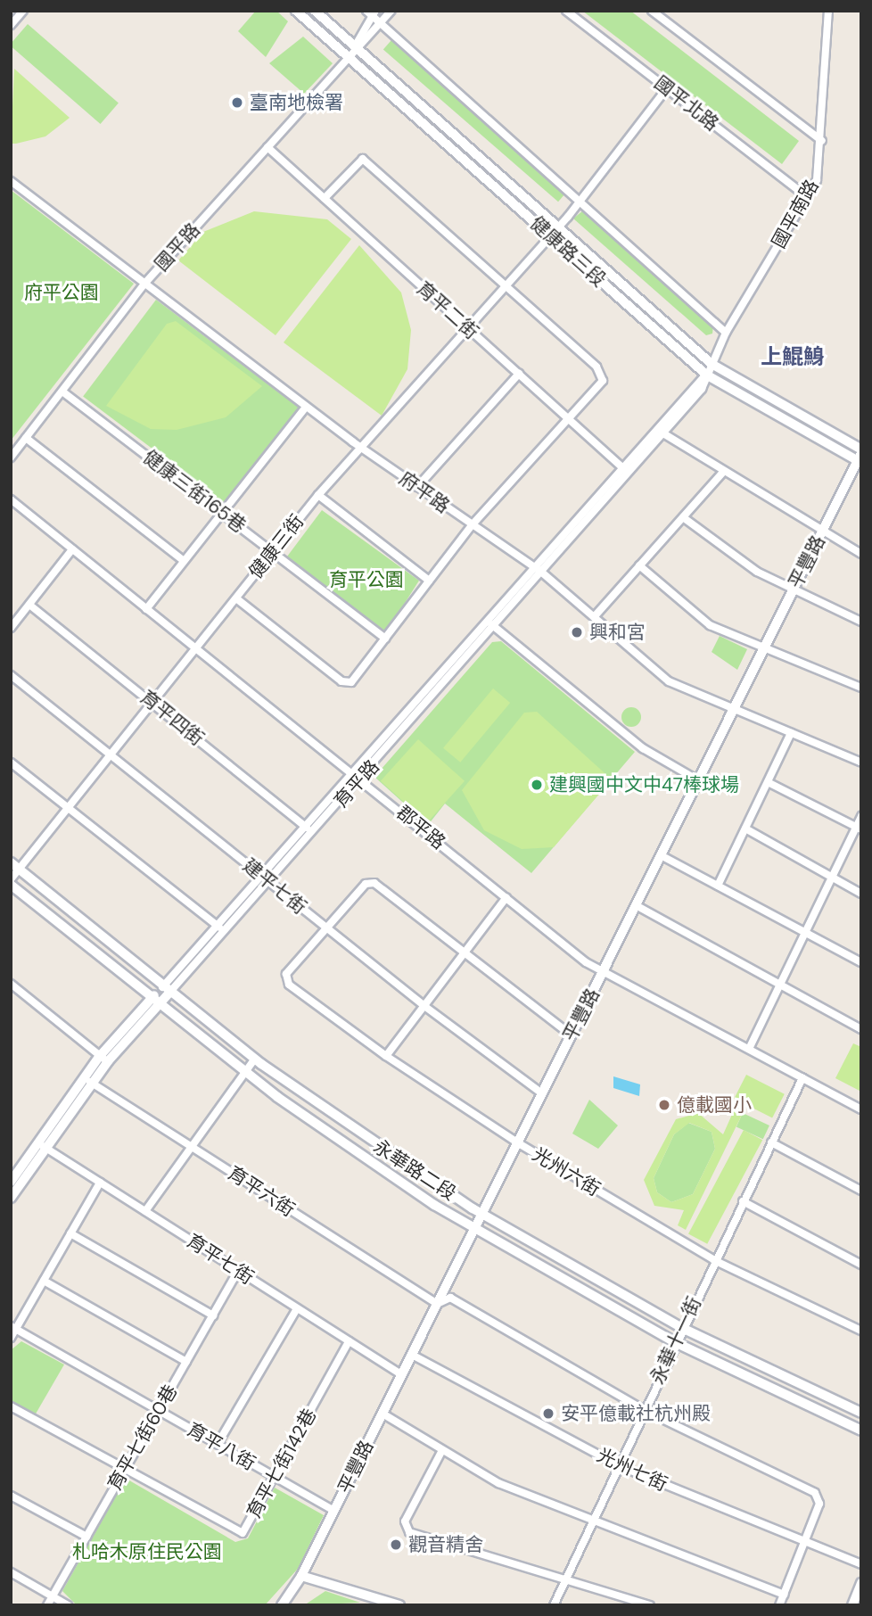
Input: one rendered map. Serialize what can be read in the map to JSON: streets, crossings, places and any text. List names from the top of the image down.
{
  "streets": {
    "street": [
      "國平北路",
      "國平南路",
      "國平路",
      "健康路三段",
      "育平二街",
      "健康三街165巷",
      "府平路",
      "健康三街",
      "平豐路",
      "育平四街",
      "育平路",
      "郡平路",
      "建平七街",
      "永華路二段",
      "光州六街",
      "育平六街",
      "育平七街",
      "永華十一街",
      "育平七街60巷",
      "育平八街",
      "育平七街142巷",
      "光州七街"
    ]
  },
  "crossings": [
    ["國平北路", "國平南路"],
    ["國平北路", "健康三街"],
    ["國平南路", "健康路三段"],
    ["國平南路", "育平路"],
    ["國平路", "健康路三段"],
    ["國平路", "育平二街"],
    ["國平路", "健康三街165巷"],
    ["國平路", "府平路"],
    ["健康路三段", "健康三街"],
    ["健康路三段", "平豐路"],
    ["健康路三段", "育平路"],
    ["育平二街", "健康三街"],
    ["育平二街", "育平路"],
    ["健康三街165巷", "健康三街"],
    ["府平路", "健康三街"],
    ["府平路", "平豐路"],
    ["府平路", "育平路"],
    ["健康三街", "育平四街"],
    ["健康三街", "郡平路"],
    ["健康三街", "建平七街"],
    ["健康三街", "永華路二段"],
    ["平豐路", "郡平路"],
    ["平豐路", "建平七街"],
    ["平豐路", "永華路二段"],
    ["平豐路", "光州六街"],
    ["平豐路", "育平六街"],
    ["平豐路", "育平七街"],
    ["平豐路", "育平八街"],
    ["平豐路", "光州七街"],
    ["育平四街", "育平路"],
    ["育平路", "郡平路"],
    ["育平路", "建平七街"],
    ["育平路", "永華路二段"],
    ["育平路", "育平六街"],
    ["育平路", "育平七街"],
    ["郡平路", "永華十一街"],
    ["建平七街", "光州六街"],
    ["永華路二段", "永華十一街"],
    ["光州六街", "永華十一街"],
    ["育平七街", "育平七街60巷"],
    ["育平七街", "育平七街142巷"],
    ["永華十一街", "光州七街"],
    ["育平七街60巷", "育平八街"],
    ["育平七街60巷", "育平七街142巷"],
    ["育平八街", "育平七街142巷"]
  ],
  "districts": ["上鯤鯓"],
  "parks": ["府平公園", "育平公園", "札哈木原住民公園"],
  "places": [
    "臺南地檢署",
    "興和宮",
    "建興國中文中47棒球場",
    "億載國小",
    "安平億載社杭州殿",
    "觀音精舍"
  ]
}
